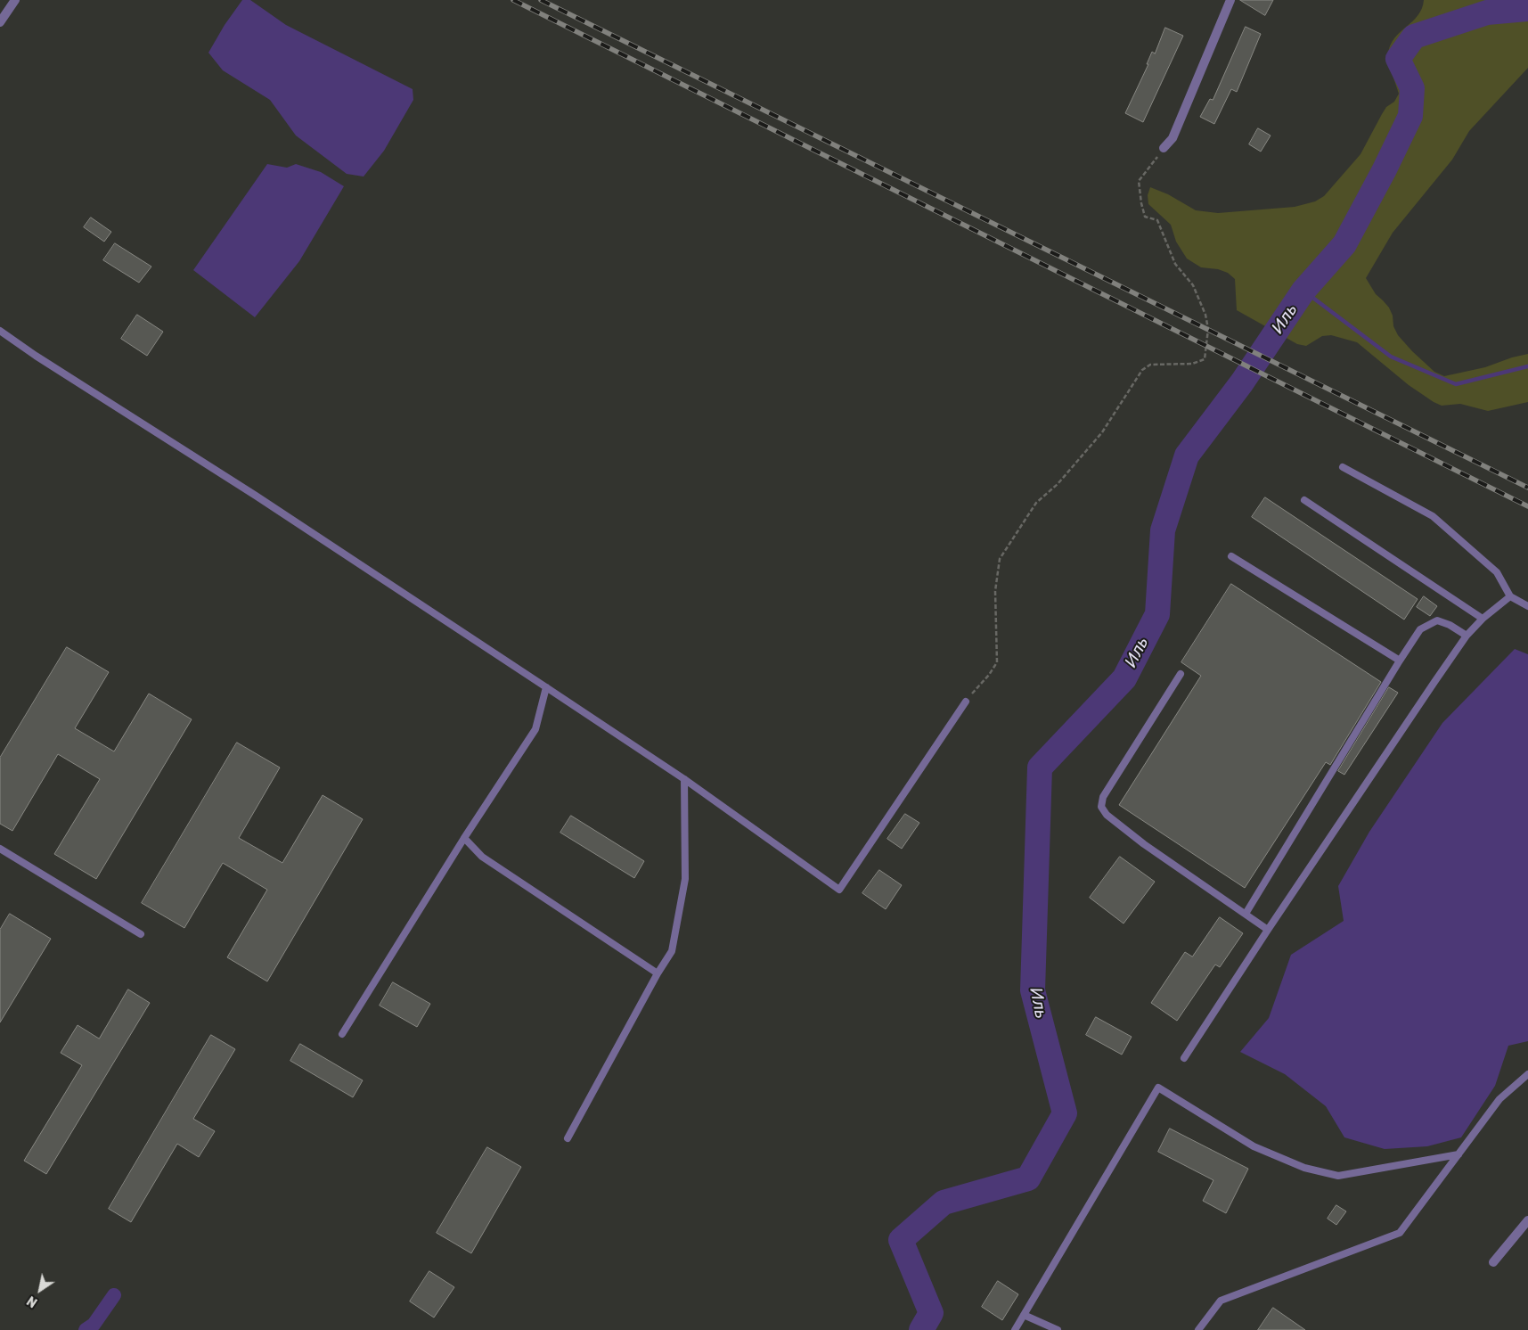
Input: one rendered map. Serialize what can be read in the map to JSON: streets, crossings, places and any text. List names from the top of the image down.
{
  "water": ["Иль"],
  "north": "bottom left"
}
